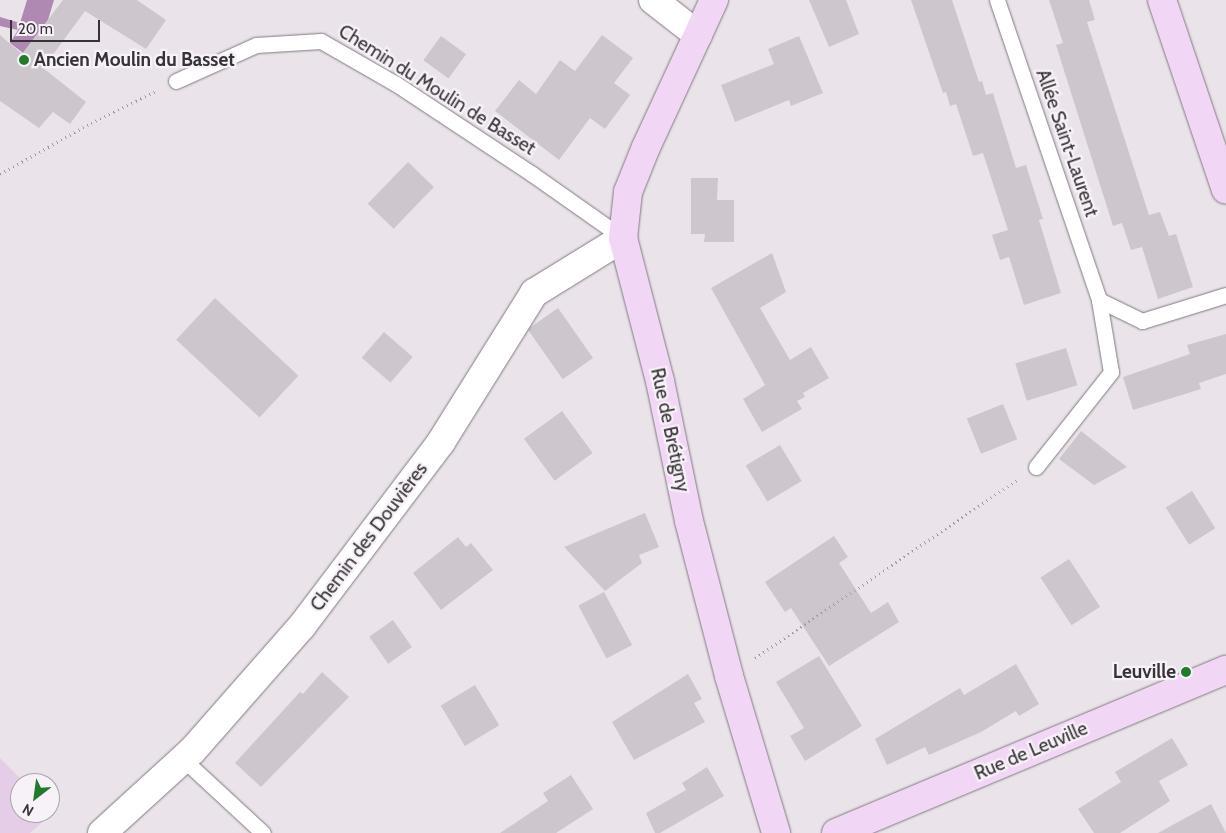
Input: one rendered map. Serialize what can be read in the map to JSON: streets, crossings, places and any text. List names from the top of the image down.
{
  "streets": {
    "street": ["Rue de Brétigny", "Chemin des Douvières", "Rue de Leuville"],
    "lane": ["Chemin du Moulin de Basset", "Allée Saint-Laurent"]
  },
  "crossings": [
    ["Chemin du Moulin de Basset", "Rue de Brétigny"],
    ["Chemin du Moulin de Basset", "Chemin des Douvières"],
    ["Rue de Brétigny", "Chemin des Douvières"]
  ],
  "places": ["Ancien Moulin du Basset", "Leuville"],
  "scale_bar": "20 m",
  "north": "bottom left"
}
